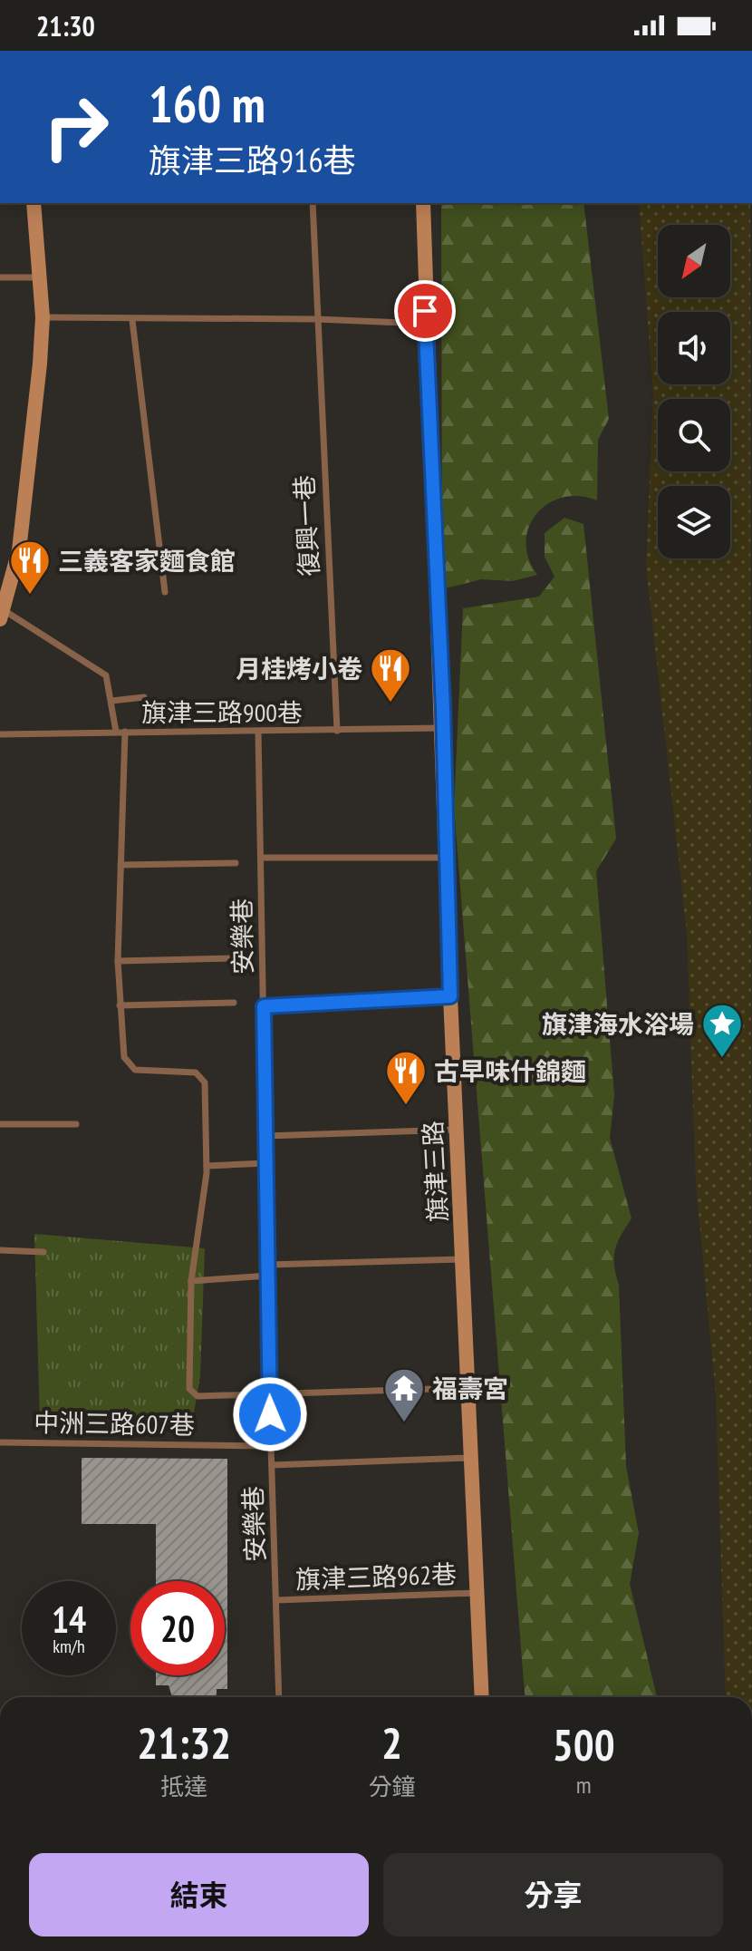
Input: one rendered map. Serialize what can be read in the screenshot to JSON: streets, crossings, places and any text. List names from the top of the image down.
{
  "streets": {
    "street": ["旗津三路"],
    "lane": [
      "復興一巷",
      "旗津三路900巷",
      "安樂巷",
      "中洲三路607巷",
      "旗津三路962巷"
    ]
  },
  "crossings": [
    ["復興一巷", "旗津三路900巷"],
    ["旗津三路900巷", "安樂巷"],
    ["旗津三路900巷", "旗津三路"],
    ["安樂巷", "中洲三路607巷"],
    ["安樂巷", "旗津三路962巷"],
    ["旗津三路", "旗津三路962巷"]
  ],
  "places": {
    "restaurant": ["三義客家麵食館", "月桂烤小卷", "古早味什錦麵"],
    "place": ["旗津海水浴場"],
    "temple": ["福壽宮"]
  },
  "north": "bottom left",
  "page": {
    "status": "21:30",
    "turn": ["160 m", "旗津三路916巷"],
    "speed": "14 km/h",
    "limit": "20",
    "eta": [
      "21:32",
      "抵達",
      "2",
      "分鐘",
      "500",
      "m"
    ],
    "buttons": ["結束", "分享"]
  }
}
